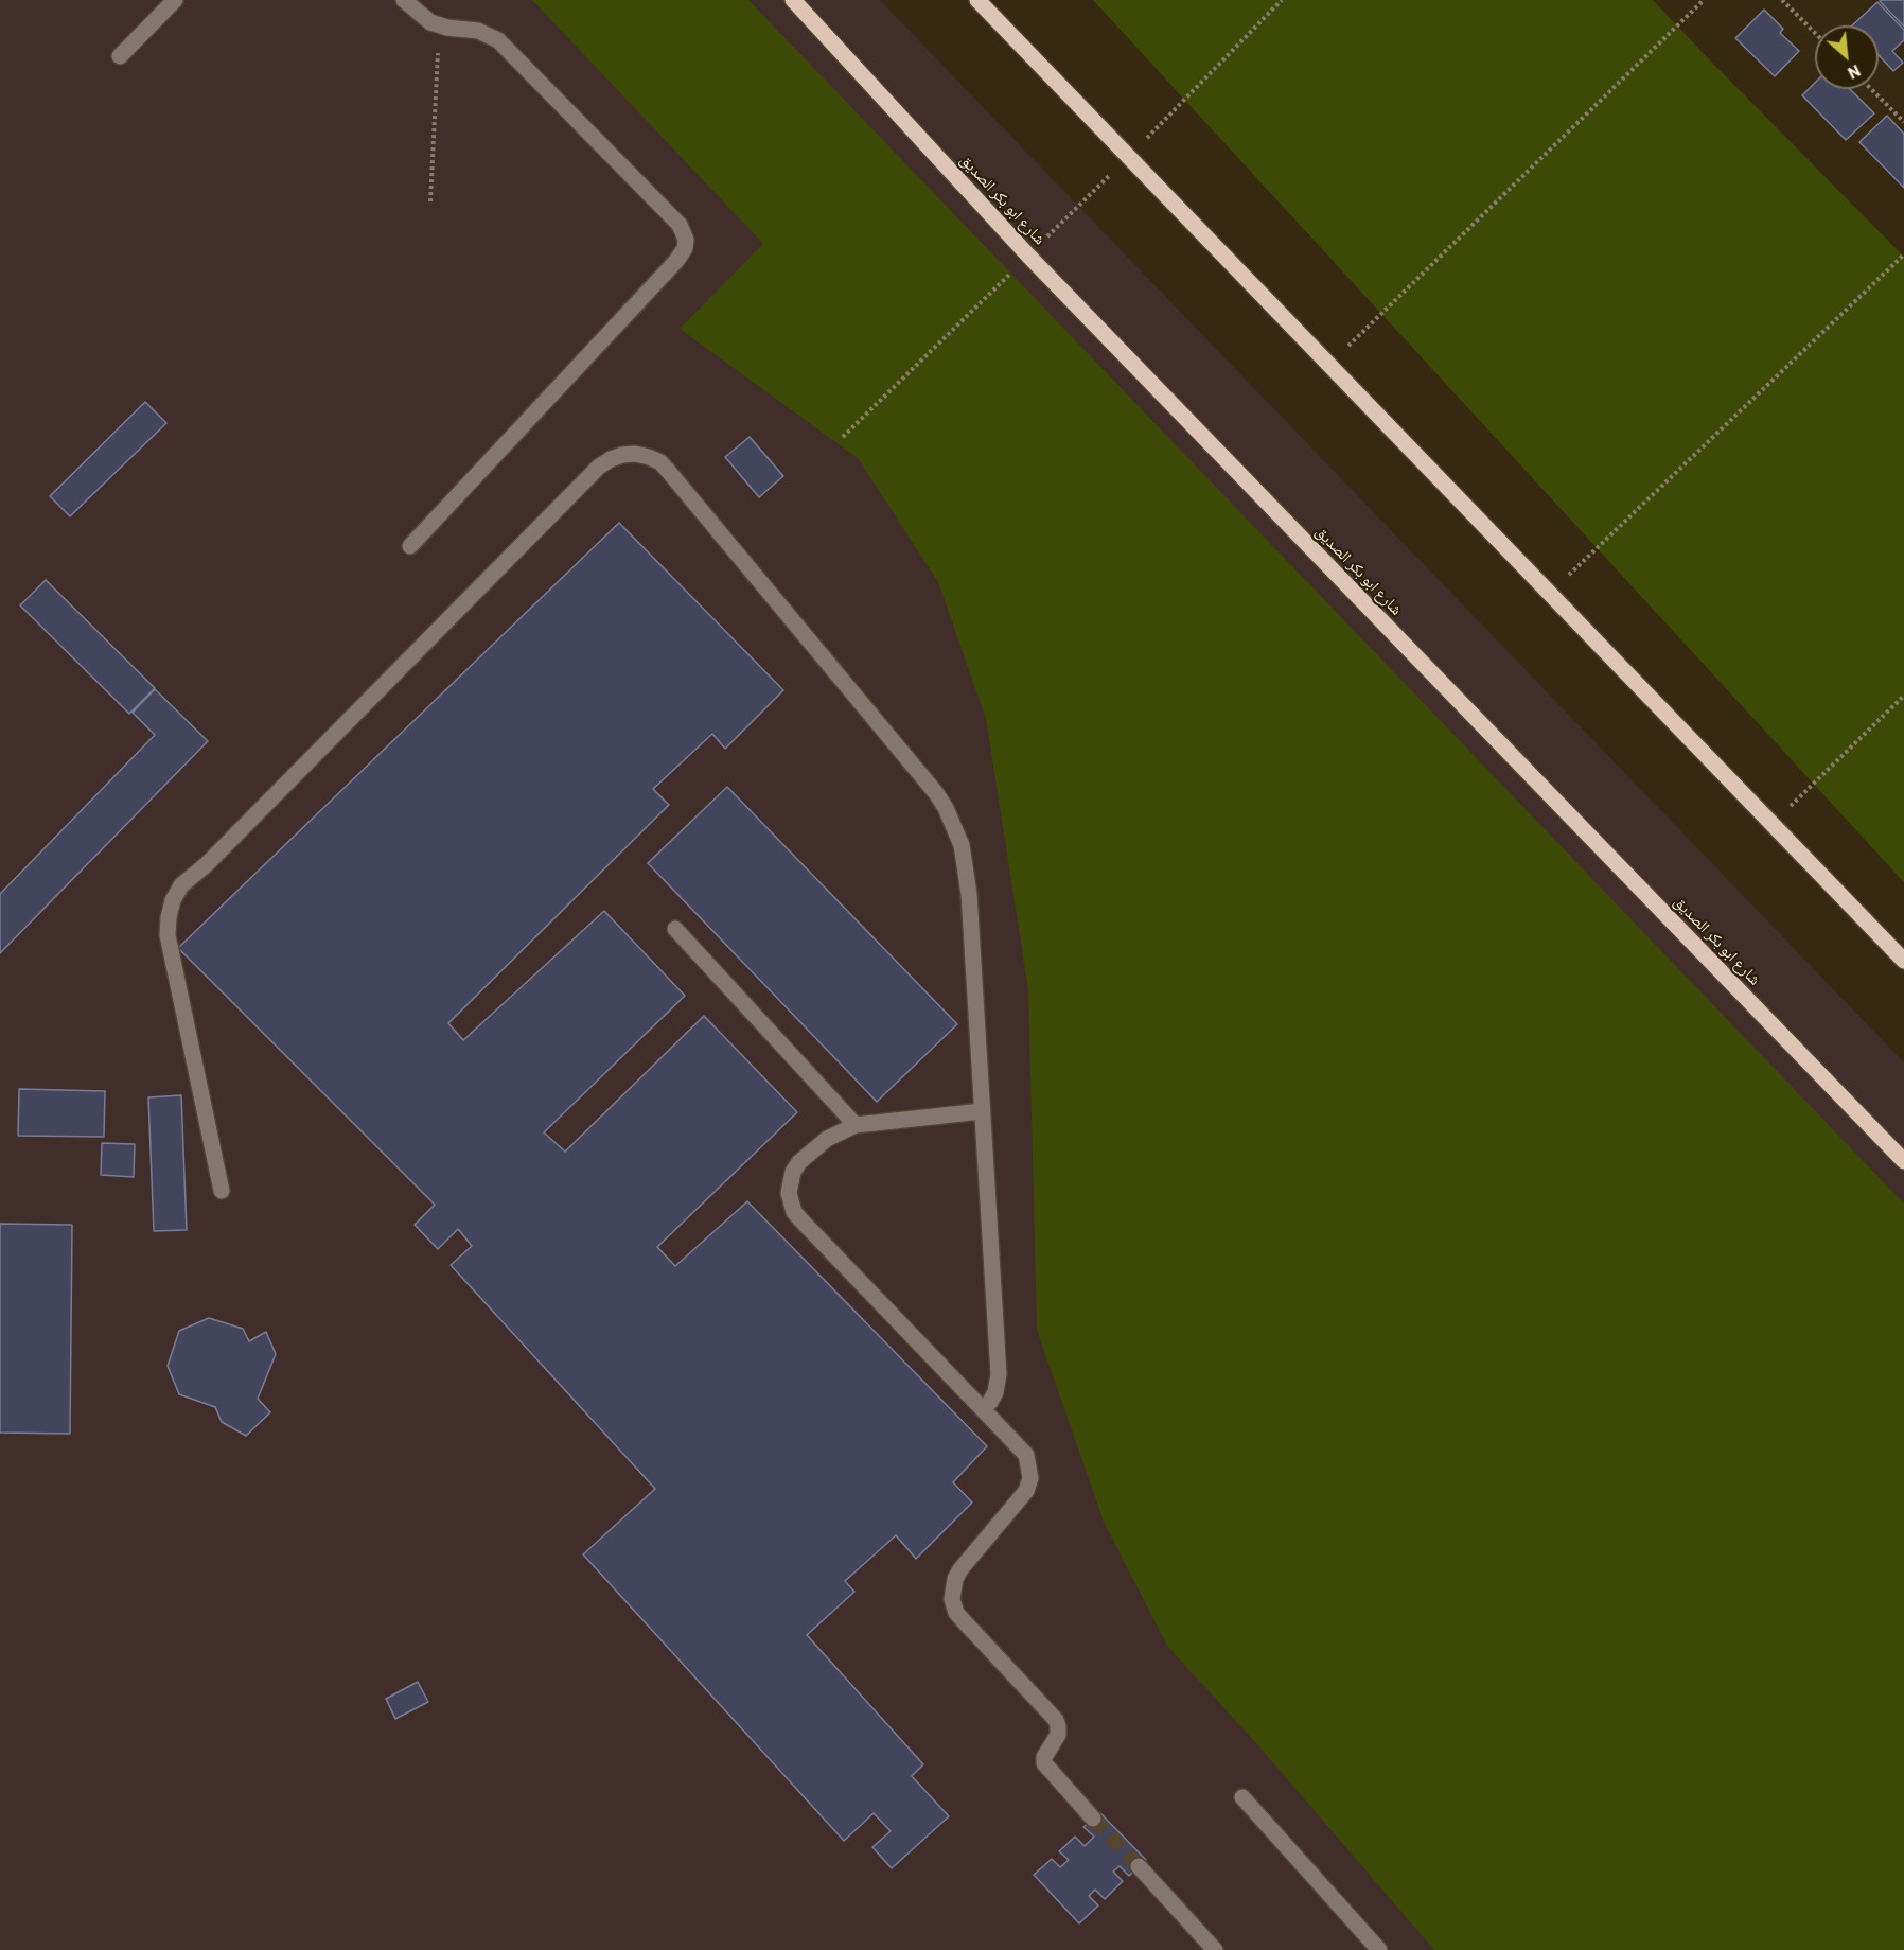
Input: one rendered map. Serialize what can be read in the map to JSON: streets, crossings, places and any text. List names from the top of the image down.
{
  "streets": {
    "main road": ["شارع ابو بكر الصديق"]
  },
  "north": "bottom right"
}
